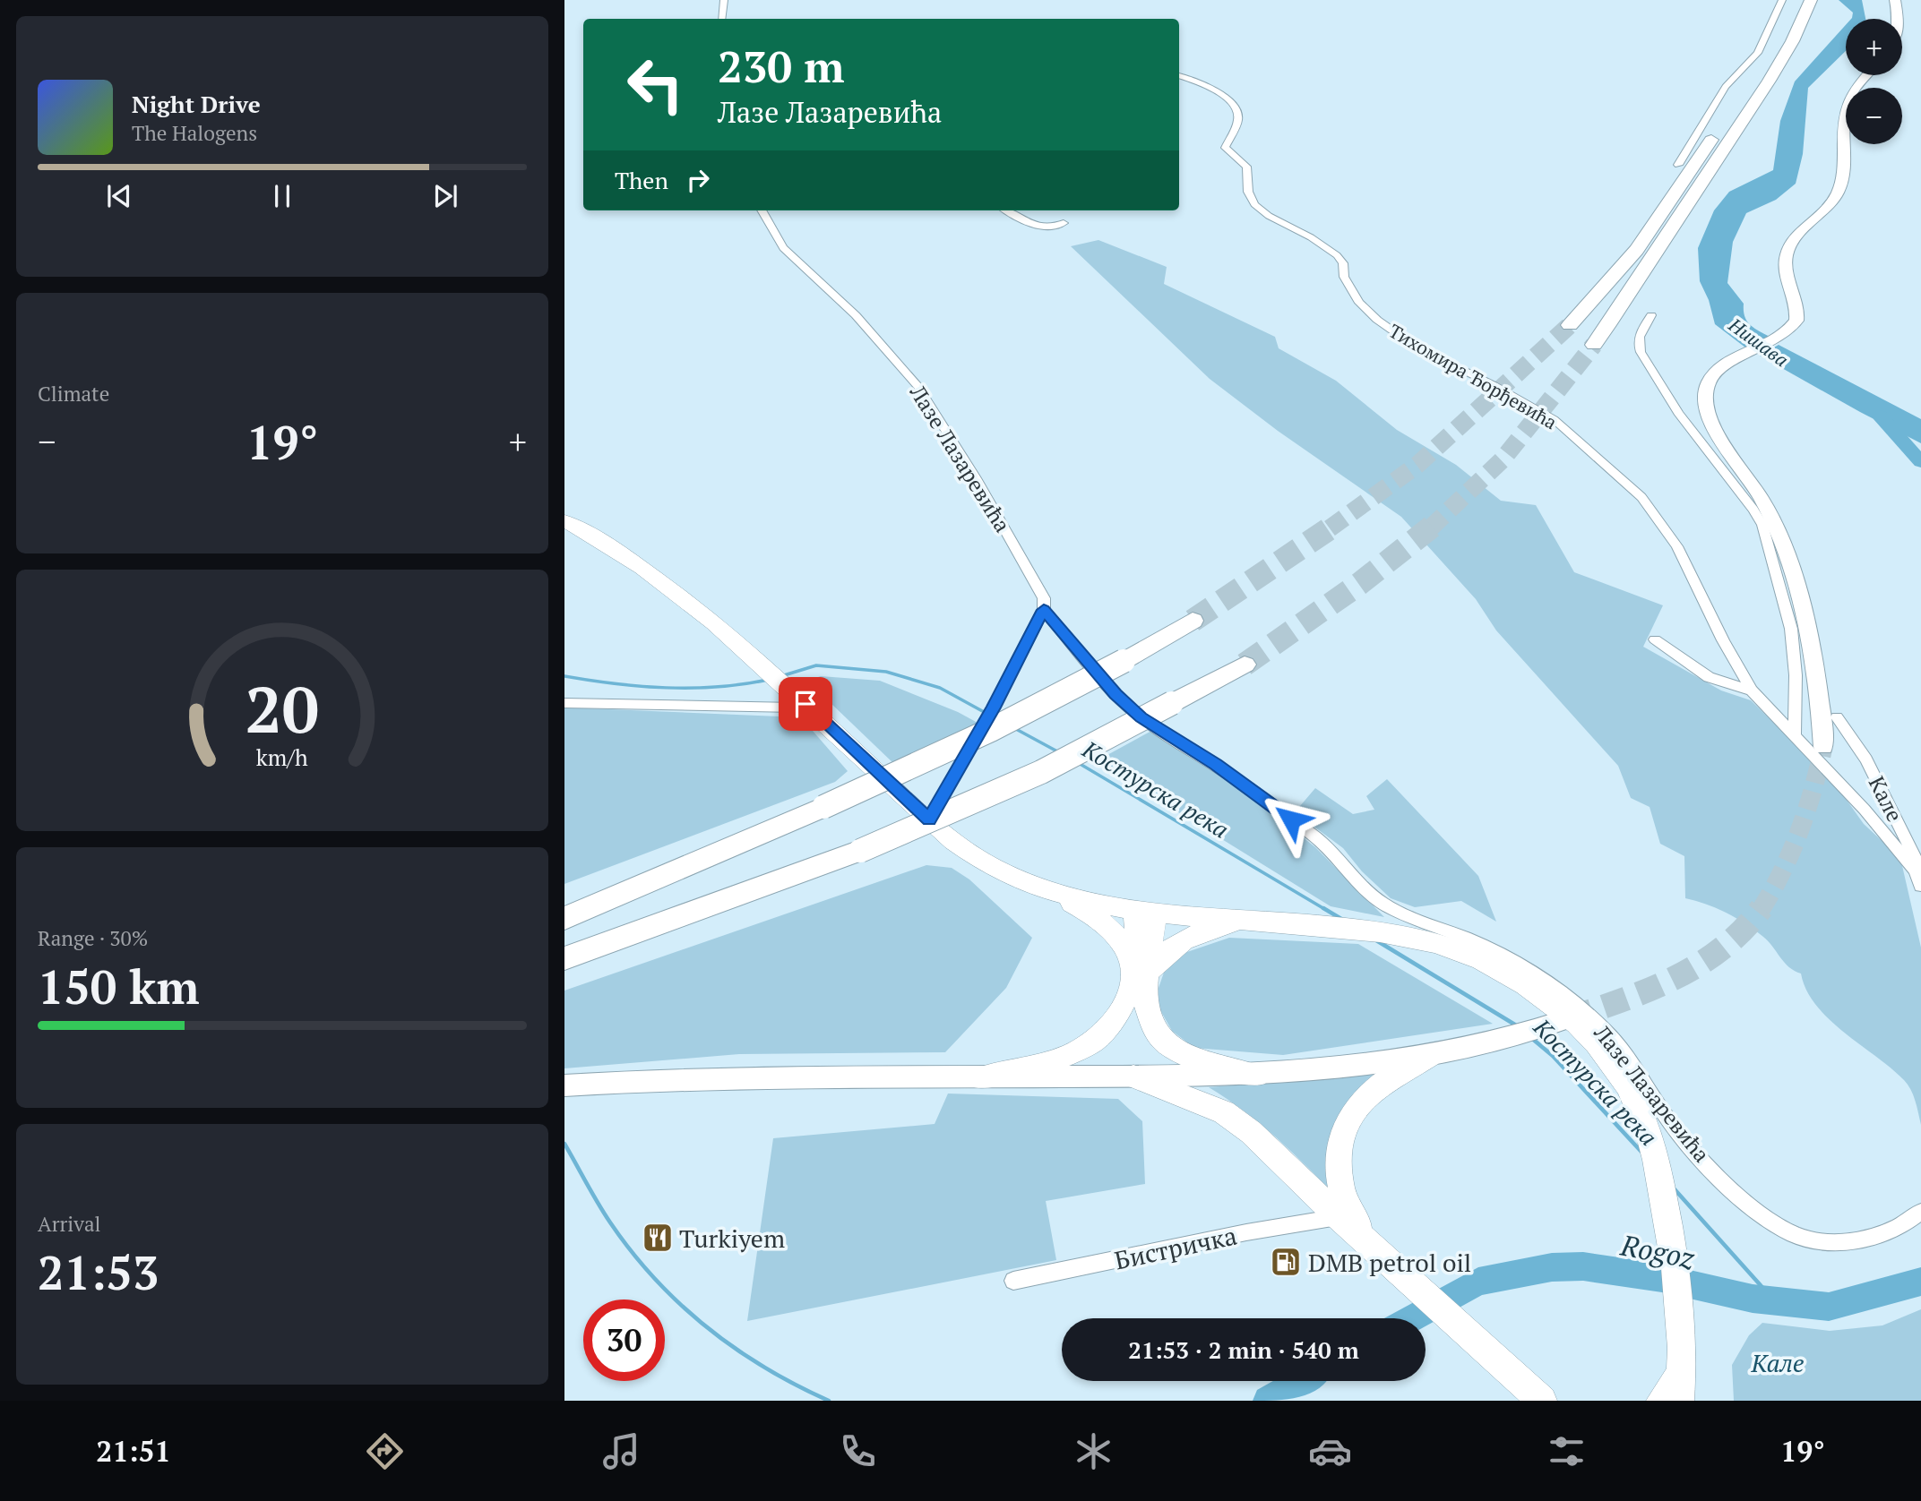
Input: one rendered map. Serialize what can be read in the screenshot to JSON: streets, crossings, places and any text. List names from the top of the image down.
{
  "streets": {
    "street": [
      "Тихомира Ђорђевића",
      "Лазе Лазаревића",
      "Кале",
      "Бистричка"
    ]
  },
  "crossings": [
    ["Тихомира Ђорђевића", "Кале"]
  ],
  "water": ["Нишава", "Костурска река", "Rogoz"],
  "parks": ["Кале"],
  "places": {
    "restaurant": ["Turkiyem"],
    "fuel station": ["DMB petrol oil"]
  },
  "page": {
    "map_buttons": ["+", "−"],
    "turn": ["230 m", "Лазе Лазаревића"],
    "song": ["Night Drive", "The Halogens"],
    "then": "Then",
    "tile": [
      "Climate",
      ["Range · 30%", "150 km"],
      ["Arrival", "21:53"]
    ],
    "heat": ["−", "19°", "+"],
    "limit": "30",
    "trip": "21:53 · 2 min · 540 m",
    "tabs": ["21:51", "19°"],
    "gauge": ["20", "km/h"]
  }
}
